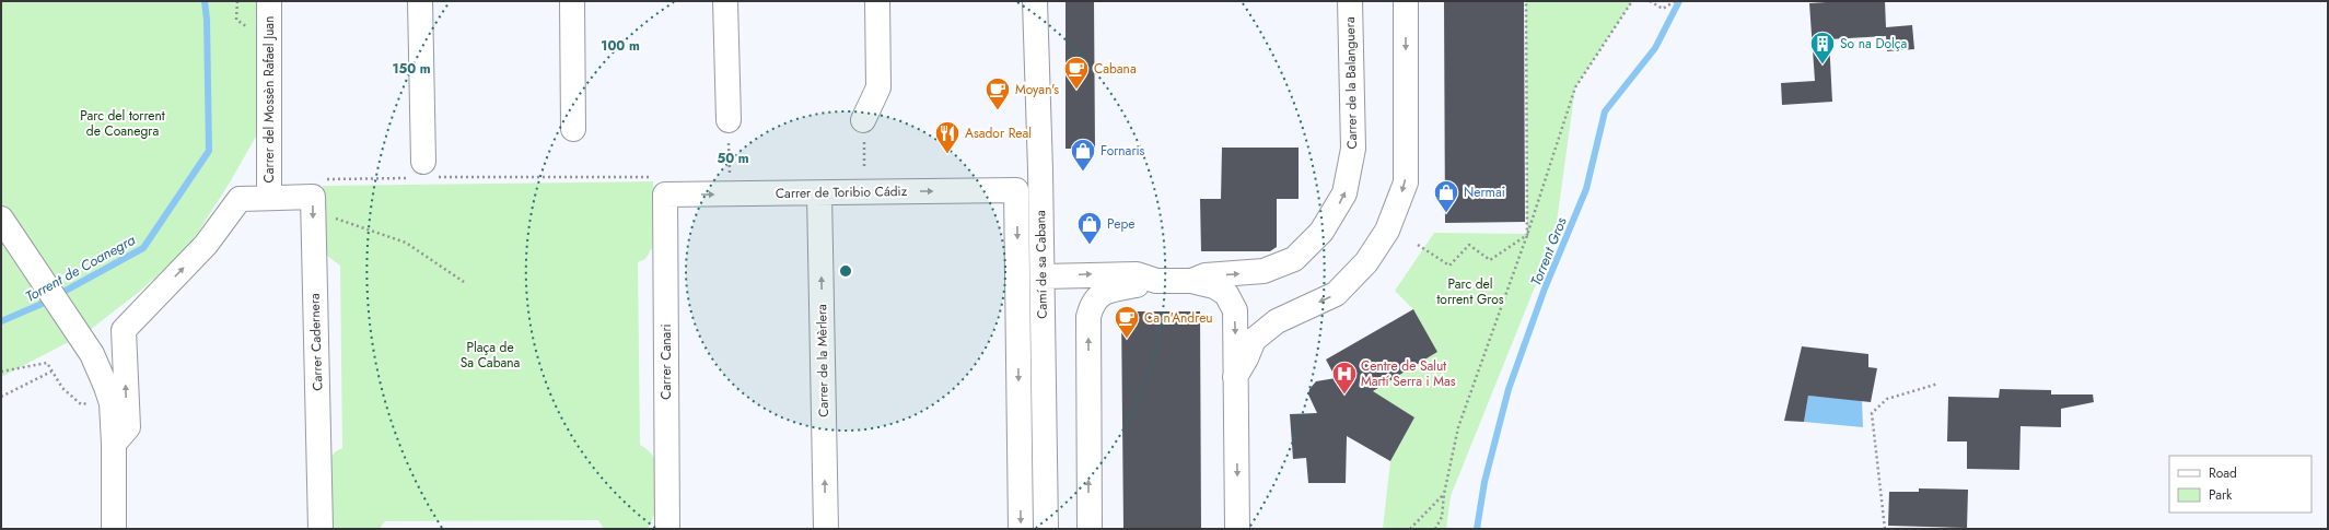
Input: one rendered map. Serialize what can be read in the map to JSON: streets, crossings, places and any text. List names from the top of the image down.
{
  "streets": {
    "street": [
      "Carrer de la Balanguera",
      "Carrer del Mossèn Rafael Juan",
      "Carrer de Toribio Cádiz",
      "Camí de sa Cabana",
      "Carrer Cadernera",
      "Carrer de la Mèrlera",
      "Carrer Canari"
    ]
  },
  "crossings": [
    ["Carrer del Mossèn Rafael Juan", "Carrer Cadernera"],
    ["Carrer de Toribio Cádiz", "Carrer de la Mèrlera"],
    ["Carrer de Toribio Cádiz", "Carrer Canari"]
  ],
  "one_way": ["Carrer Cadernera", "Carrer de la Mèrlera"],
  "water": ["Torrent Gros", "Torrent de Coanegra"],
  "parks": ["Parc del torrent de Coanegra", "Parc del torrent Gros", "Plaça de Sa Cabana"],
  "places": {
    "building": ["So na Dolça"],
    "cafe": ["Cabana", "Moyan's", "Ca n'Andreu"],
    "restaurant": ["Asador Real"],
    "shop": ["Fornaris", "Nermai", "Pepe"],
    "hospital": ["Centre de Salut Martí Serra i Mas"]
  },
  "legend": ["Road", "Park"],
  "rings": ["100 m", "150 m", "50 m"]
}
